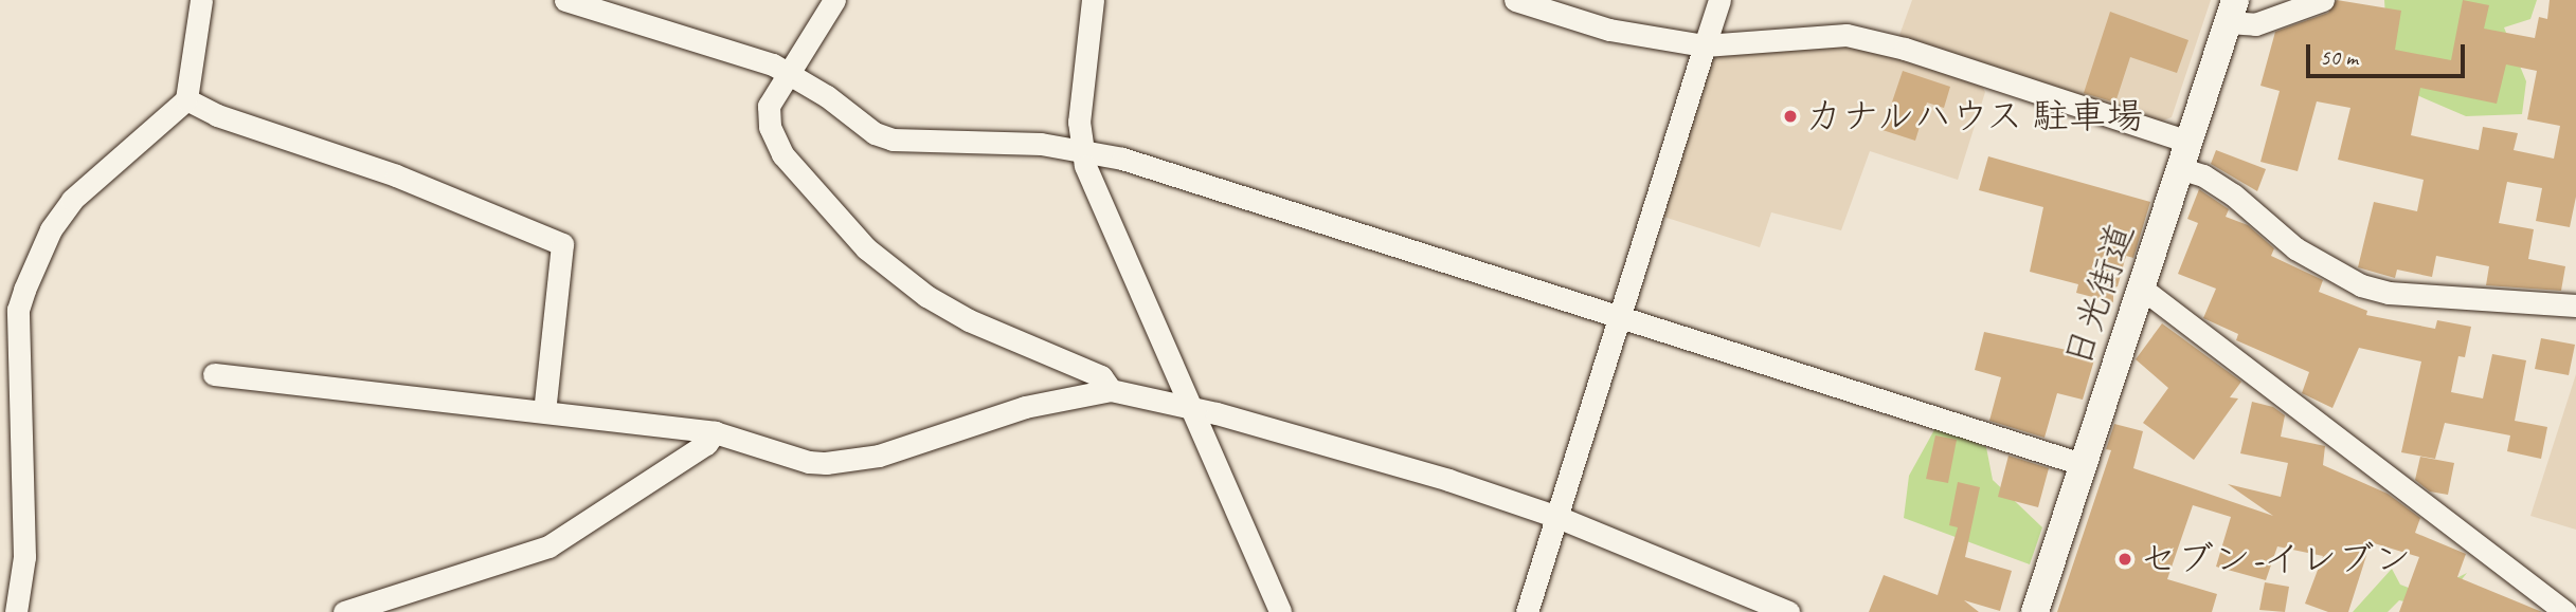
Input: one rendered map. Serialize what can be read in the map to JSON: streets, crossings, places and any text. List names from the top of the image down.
{
  "streets": {
    "main road": ["日光街道"]
  },
  "places": ["カナルハウス 駐車場", "セブン-イレブン"],
  "scale_bar": "50 m"
}
